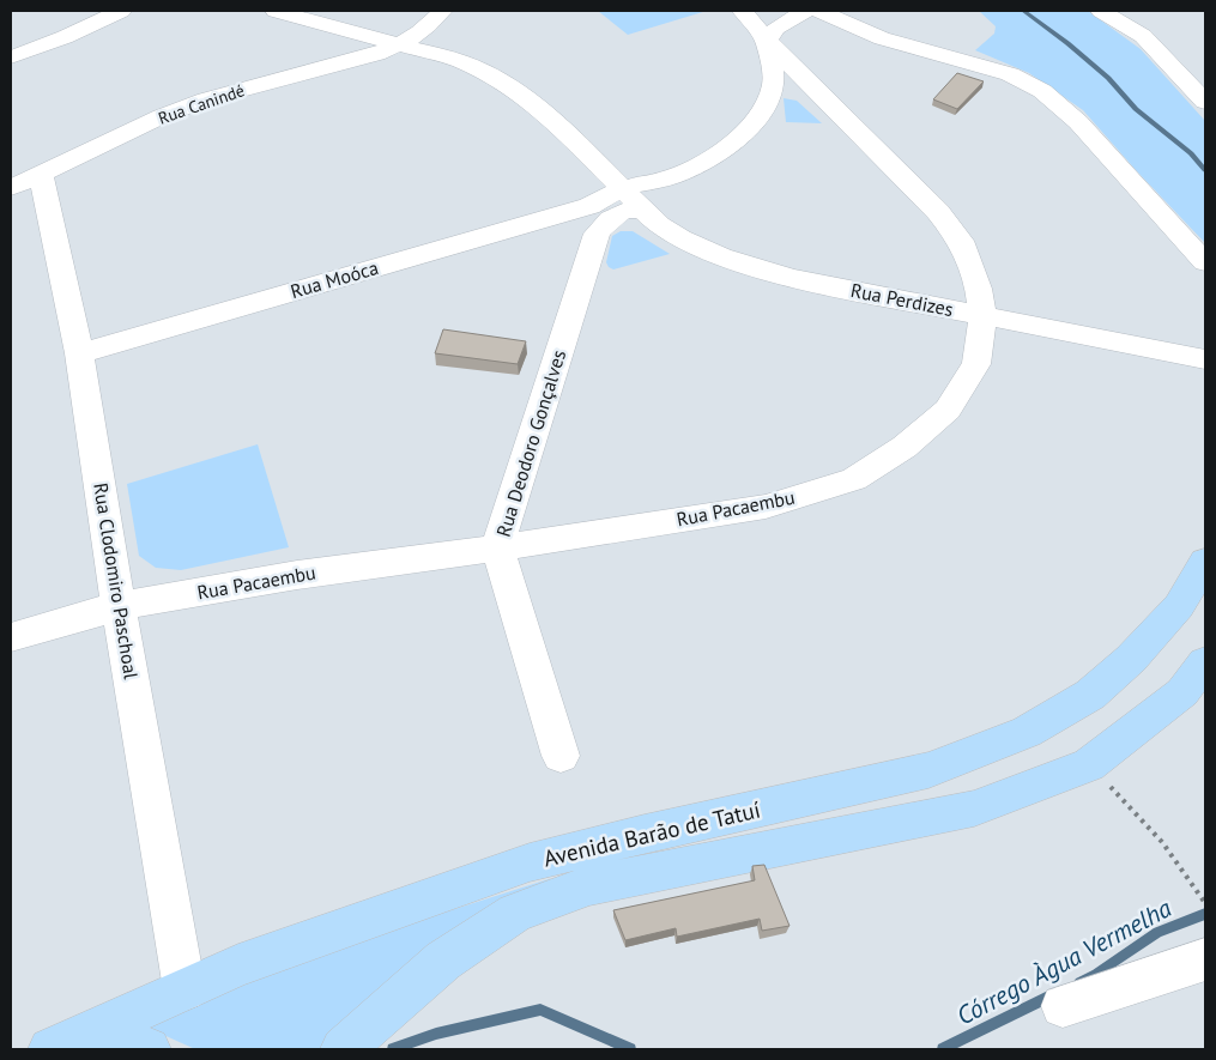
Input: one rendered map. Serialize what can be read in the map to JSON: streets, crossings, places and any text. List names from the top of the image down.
{
  "streets": {
    "main road": ["Avenida Barão de Tatuí"],
    "street": [
      "Rua Canindé",
      "Rua Moóca",
      "Rua Perdizes",
      "Rua Deodoro Gonçalves",
      "Rua Pacaembu",
      "Rua Clodomiro Paschoal"
    ]
  },
  "crossings": [
    ["Rua Canindé", "Rua Perdizes"],
    ["Rua Canindé", "Rua Clodomiro Paschoal"],
    ["Rua Moóca", "Rua Deodoro Gonçalves"],
    ["Rua Moóca", "Rua Clodomiro Paschoal"],
    ["Rua Perdizes", "Rua Deodoro Gonçalves"],
    ["Rua Perdizes", "Rua Pacaembu"],
    ["Rua Deodoro Gonçalves", "Rua Pacaembu"],
    ["Rua Pacaembu", "Rua Clodomiro Paschoal"],
    ["Rua Clodomiro Paschoal", "Avenida Barão de Tatuí"]
  ],
  "water": ["Córrego Àgua Vermelha"]
}
